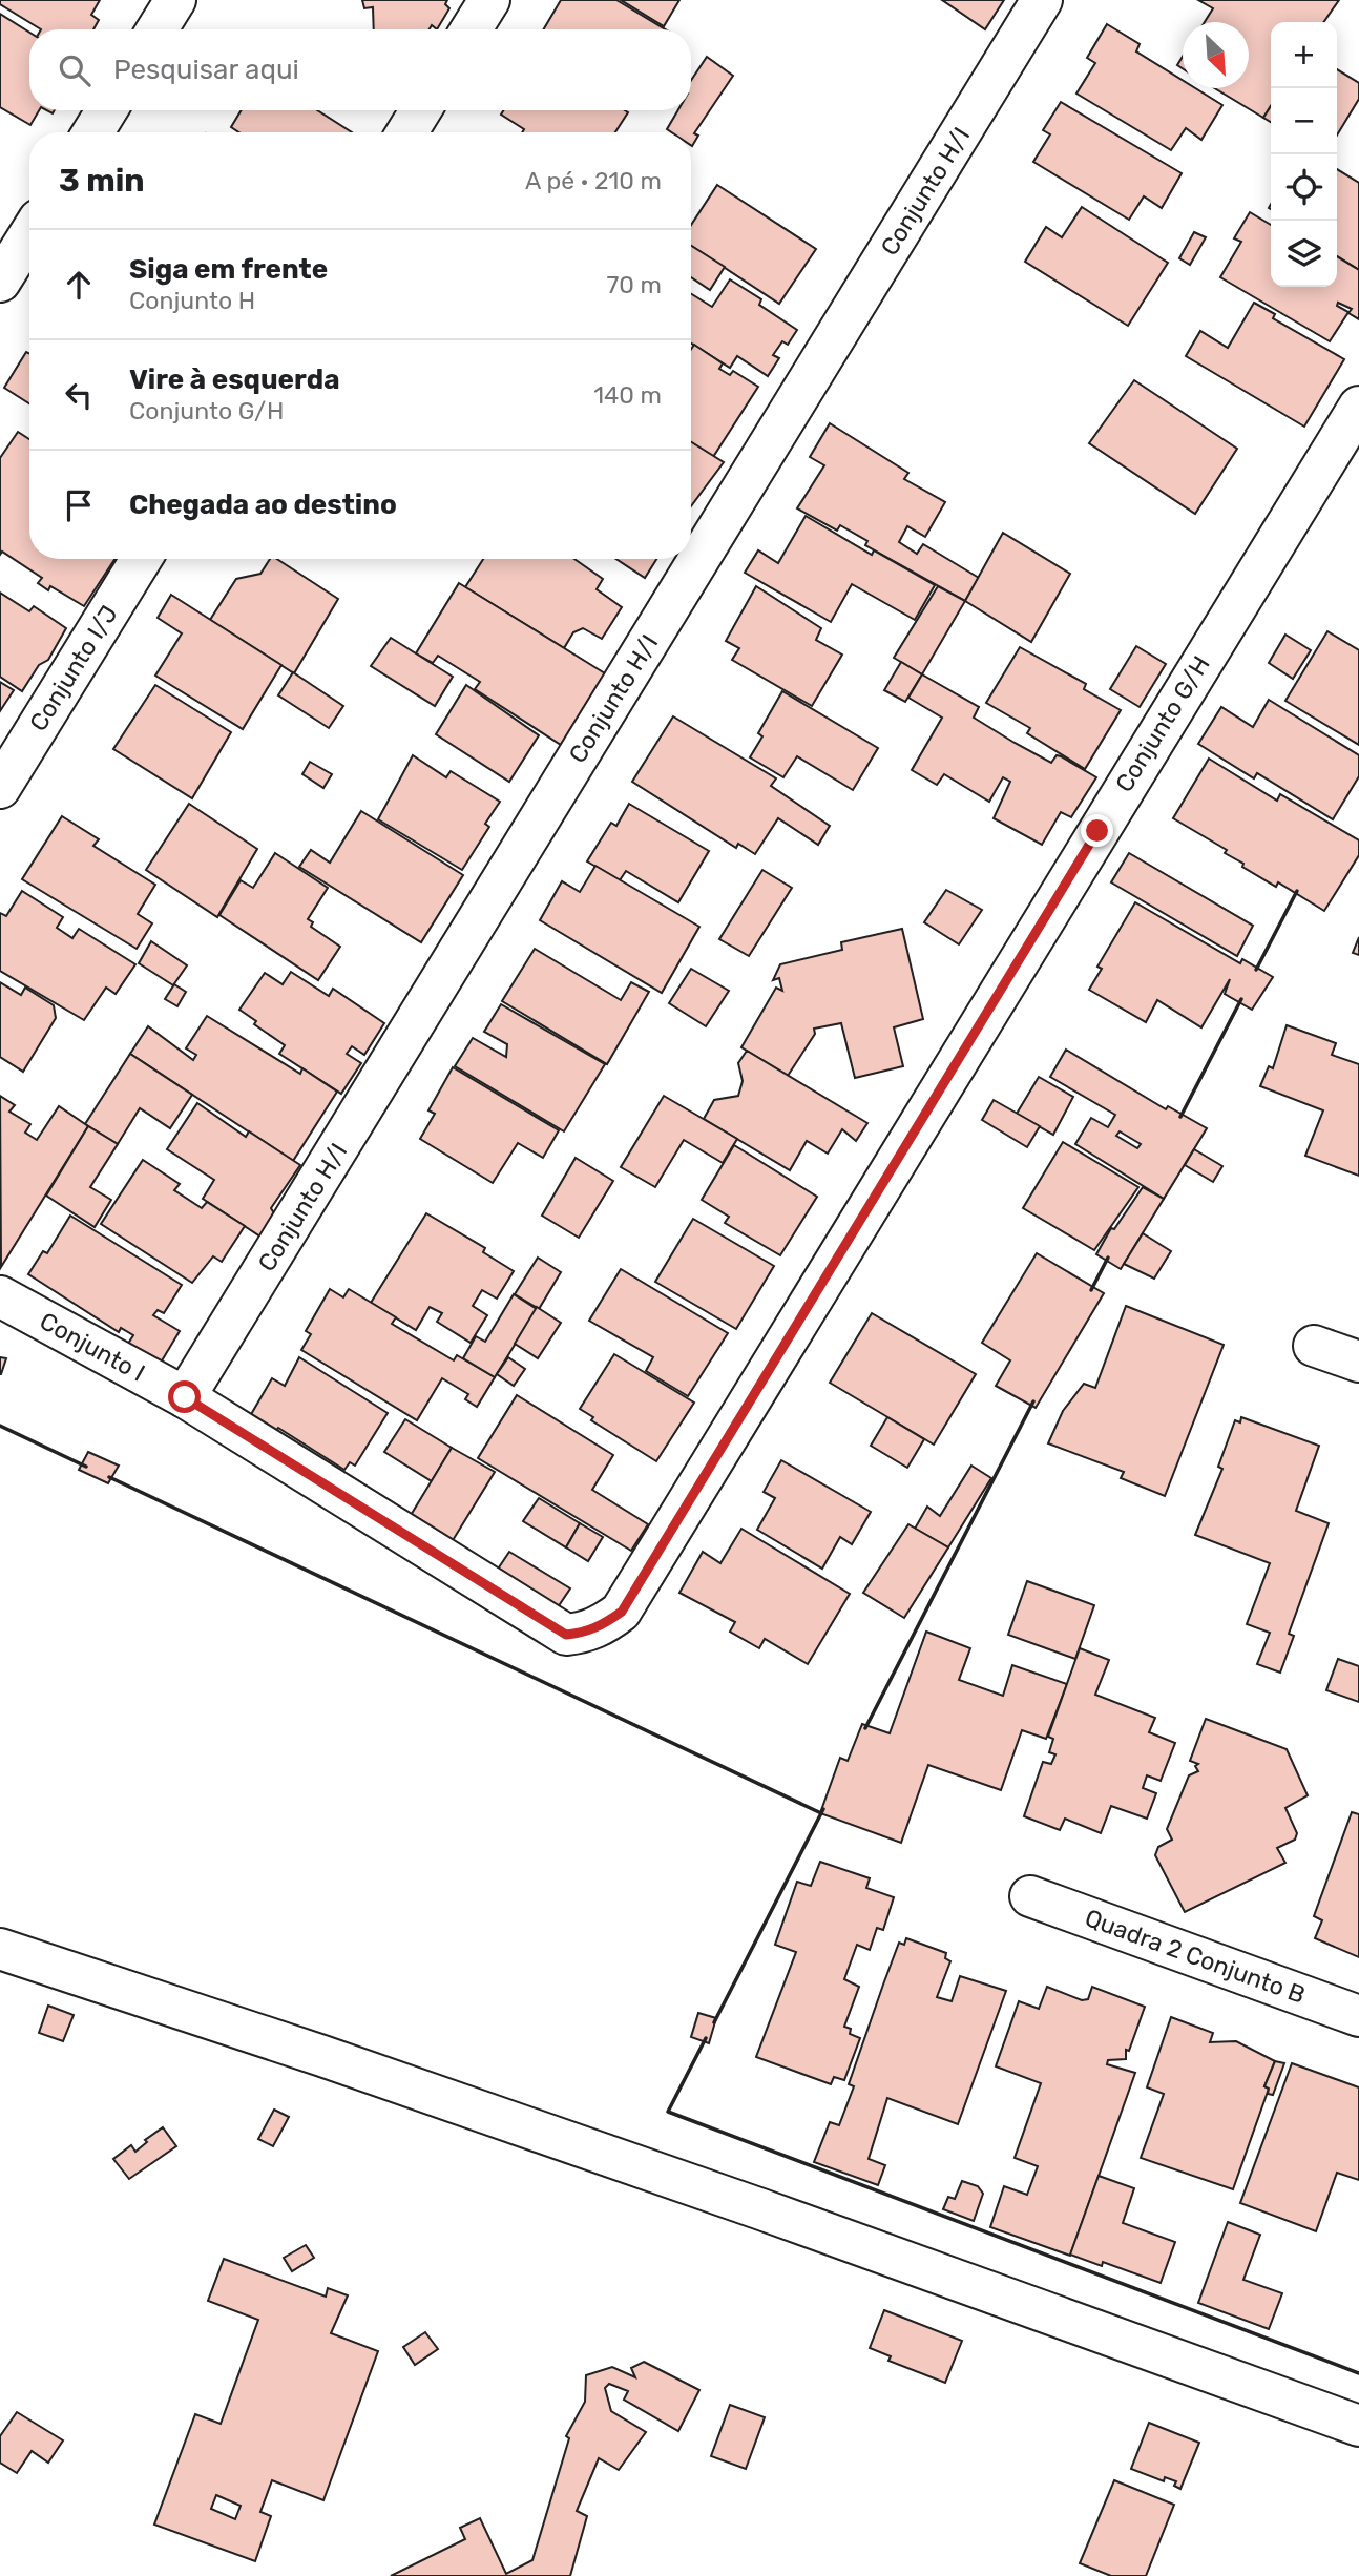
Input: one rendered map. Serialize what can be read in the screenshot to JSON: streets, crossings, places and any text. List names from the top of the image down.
{
  "streets": {
    "street": [
      "Conjunto H/I",
      "Conjunto I/J",
      "Conjunto G/H",
      "Conjunto I",
      "Quadra 2 Conjunto B"
    ]
  },
  "crossings": [
    ["Conjunto H/I", "Conjunto I"],
    ["Conjunto G/H", "Conjunto I"]
  ],
  "north": "bottom right",
  "page": {
    "map_buttons": ["+", "−"],
    "search": "Pesquisar aqui",
    "heading": ["3 min", "A pé · 210 m"],
    "list": [
      ["Siga em frente", "Conjunto H", "70 m"],
      ["Vire à esquerda", "Conjunto G/H", "140 m"],
      "Chegada ao destino"
    ]
  }
}
